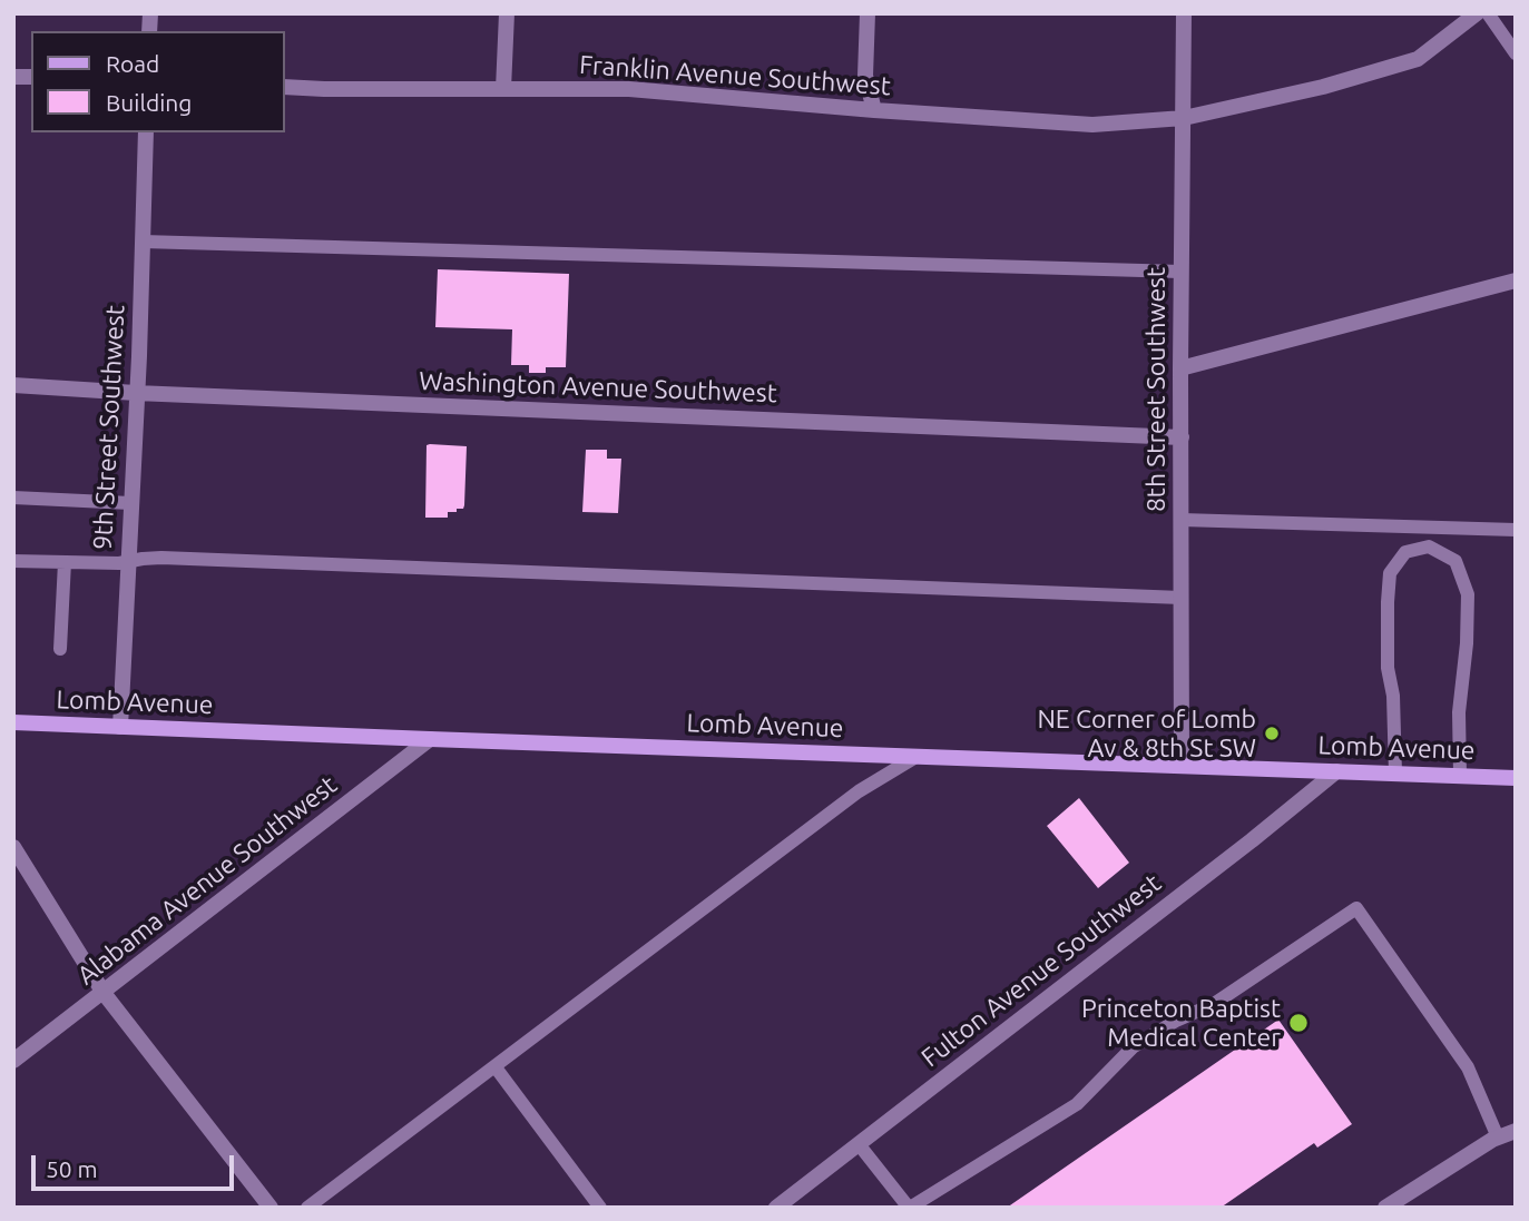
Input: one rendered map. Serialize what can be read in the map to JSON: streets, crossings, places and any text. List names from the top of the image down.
{
  "streets": {
    "main road": ["Lomb Avenue"],
    "street": [
      "Franklin Avenue Southwest",
      "Washington Avenue Southwest",
      "8th Street Southwest",
      "9th Street Southwest",
      "Alabama Avenue Southwest",
      "Fulton Avenue Southwest"
    ]
  },
  "crossings": [
    ["Franklin Avenue Southwest", "8th Street Southwest"],
    ["Washington Avenue Southwest", "8th Street Southwest"],
    ["Washington Avenue Southwest", "9th Street Southwest"],
    ["8th Street Southwest", "Lomb Avenue"],
    ["9th Street Southwest", "Lomb Avenue"],
    ["Lomb Avenue", "Alabama Avenue Southwest"],
    ["Lomb Avenue", "Fulton Avenue Southwest"]
  ],
  "places": ["NE Corner of Lomb Av & 8th St SW", "Princeton Baptist Medical Center"],
  "legend": ["Road", "Building"],
  "scale_bar": "50 m"
}
